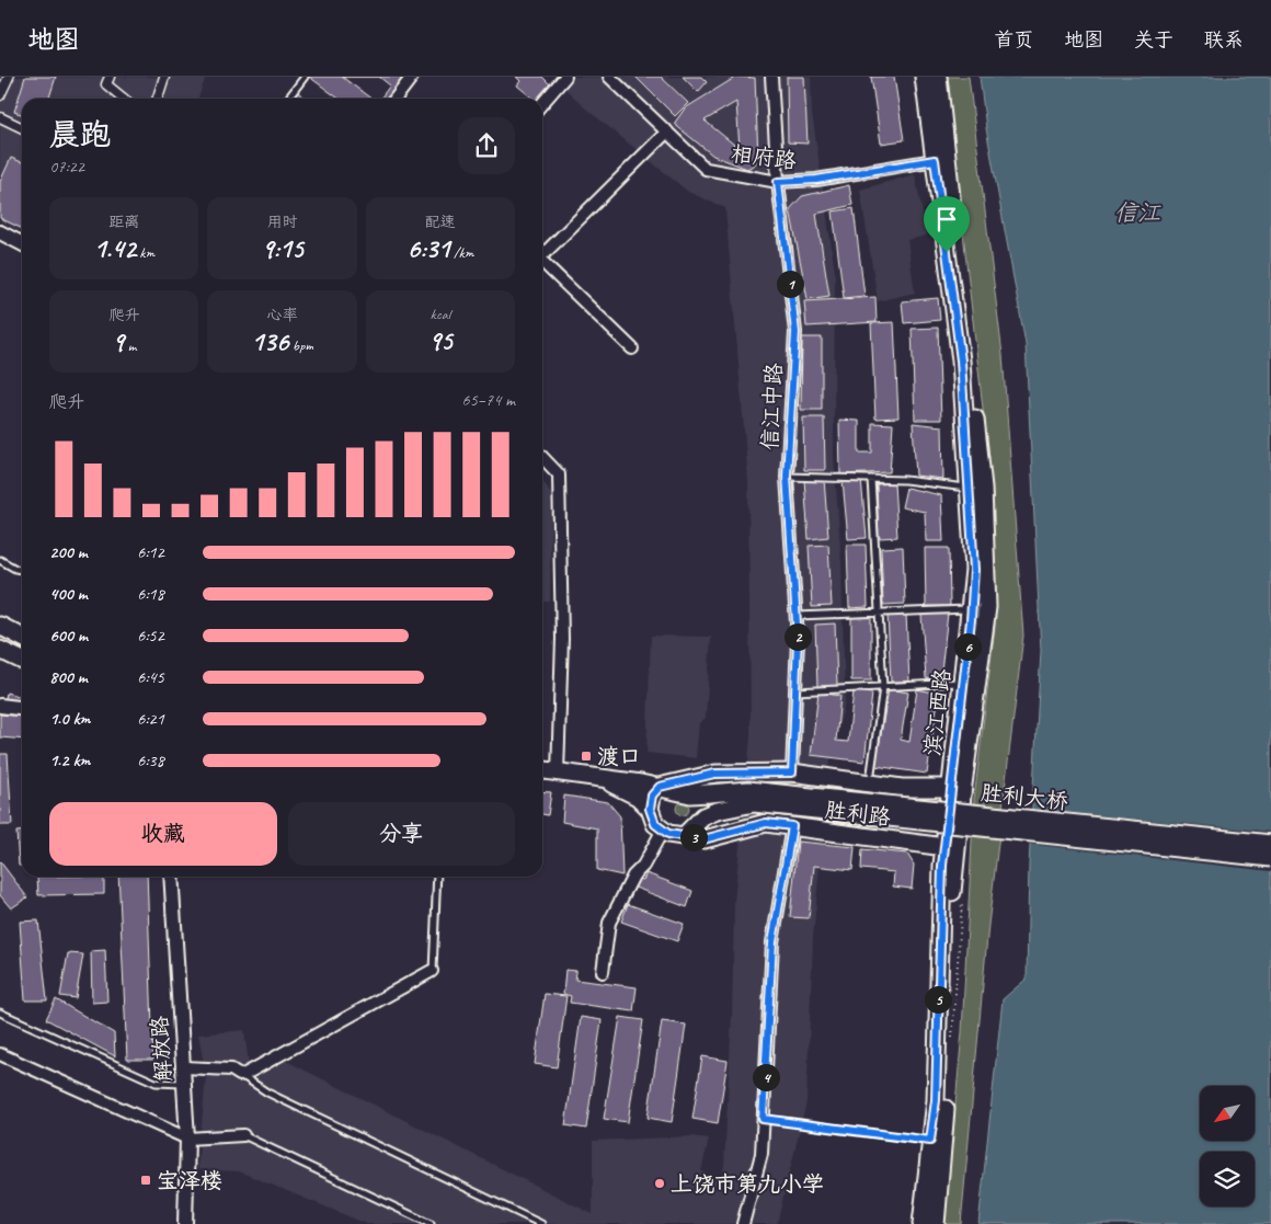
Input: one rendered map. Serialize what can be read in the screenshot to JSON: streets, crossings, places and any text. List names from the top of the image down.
{
  "streets": {
    "main road": ["滨江西路", "胜利大桥", "胜利路"],
    "street": ["相府路", "信江中路", "解放路"]
  },
  "crossings": [
    ["相府路", "信江中路"],
    ["相府路", "滨江西路"],
    ["滨江西路", "胜利路"],
    ["胜利大桥", "胜利路"]
  ],
  "water": ["信江"],
  "places": {
    "transit": ["渡口", "宝泽楼"],
    "other": ["上饶市第九小学"]
  },
  "north": "bottom left",
  "page": {
    "header": "地图",
    "nav": [
      "首页",
      "地图",
      "关于",
      "联系"
    ],
    "heading": ["晨跑", "07:22"],
    "stats": [
      ["距离", "1.42 km"],
      ["用时", "9:15"],
      ["配速", "6:31 /km"],
      ["爬升", "9 m"],
      ["心率", "136 bpm"],
      ["kcal", "95"]
    ],
    "pins": [
      "1",
      "2",
      "6",
      "3",
      "5",
      "4"
    ],
    "chart": ["爬升", "65–74 m"],
    "list": [
      {
        "name": "200 m",
        "note": "6:12"
      },
      {
        "name": "400 m",
        "note": "6:18"
      },
      {
        "name": "600 m",
        "note": "6:52"
      },
      {
        "name": "800 m",
        "note": "6:45"
      },
      {
        "name": "1.0 km",
        "note": "6:21"
      },
      {
        "name": "1.2 km",
        "note": "6:38"
      }
    ],
    "buttons": ["收藏", "分享"]
  }
}
